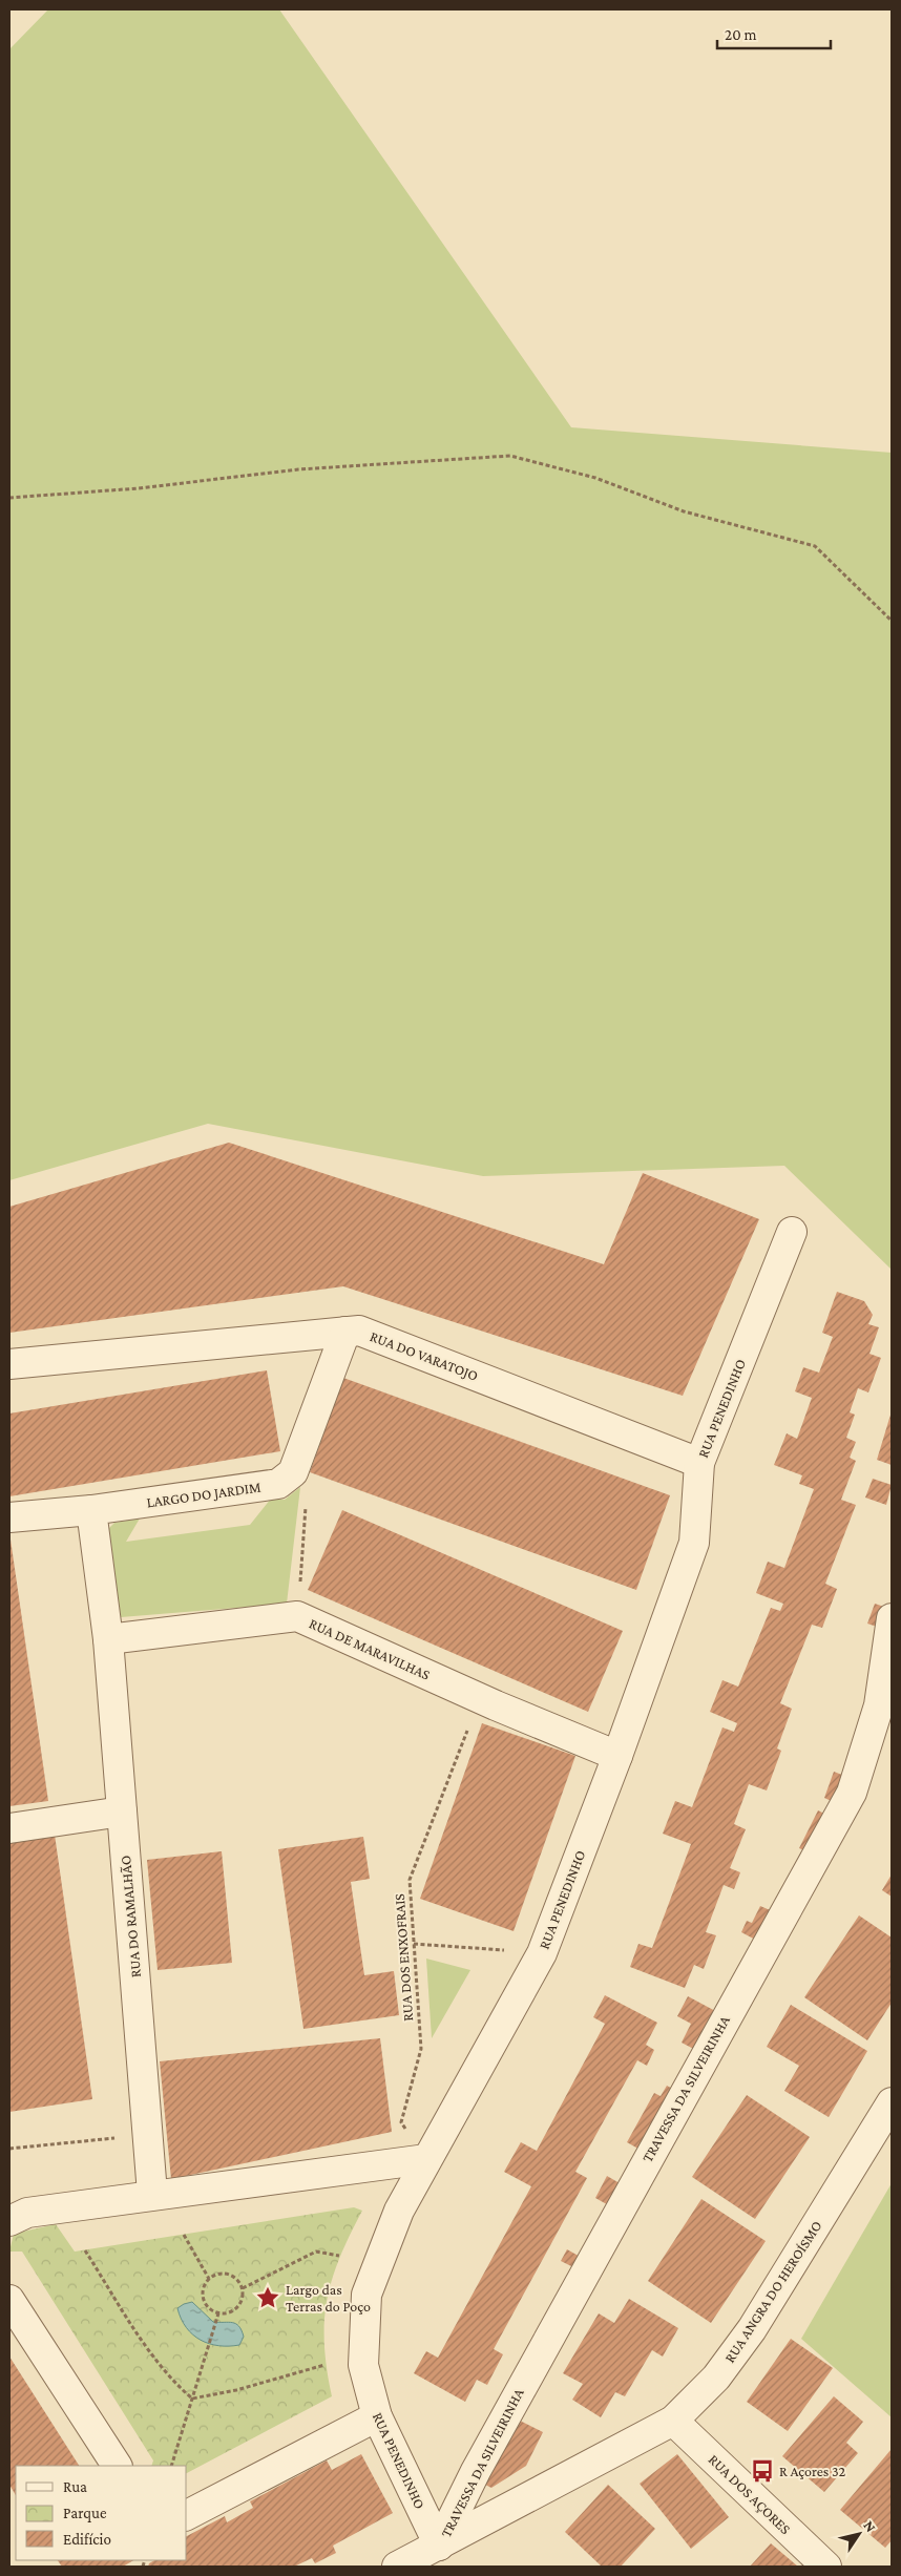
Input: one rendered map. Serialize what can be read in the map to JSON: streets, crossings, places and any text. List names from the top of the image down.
{
  "streets": {
    "street": [
      "RUA DO VARATOJO",
      "RUA PENEDINHO",
      "LARGO DO JARDIM",
      "RUA DE MARAVILHAS",
      "RUA DO RAMALHÃO",
      "TRAVESSA DA SILVEIRINHA",
      "RUA ANGRA DO HEROÍSMO",
      "RUA DOS AÇORES"
    ],
    "path": ["RUA DOS ENXOFRAIS"]
  },
  "crossings": [
    ["RUA DO VARATOJO", "RUA PENEDINHO"],
    ["RUA DO VARATOJO", "LARGO DO JARDIM"],
    ["RUA PENEDINHO", "RUA DE MARAVILHAS"],
    ["RUA PENEDINHO", "RUA DOS ENXOFRAIS"],
    ["RUA PENEDINHO", "TRAVESSA DA SILVEIRINHA"],
    ["RUA PENEDINHO", "RUA ANGRA DO HEROÍSMO"],
    ["RUA DE MARAVILHAS", "RUA DO RAMALHÃO"],
    ["RUA DE MARAVILHAS", "RUA DOS ENXOFRAIS"],
    ["TRAVESSA DA SILVEIRINHA", "RUA ANGRA DO HEROÍSMO"],
    ["RUA ANGRA DO HEROÍSMO", "RUA DOS AÇORES"]
  ],
  "places": {
    "place": ["Largo das Terras do Poço"],
    "bus stop": ["R Açores 32"]
  },
  "legend": ["Rua", "Parque", "Edifício"],
  "scale_bar": "20 m",
  "north": "top right"
}
